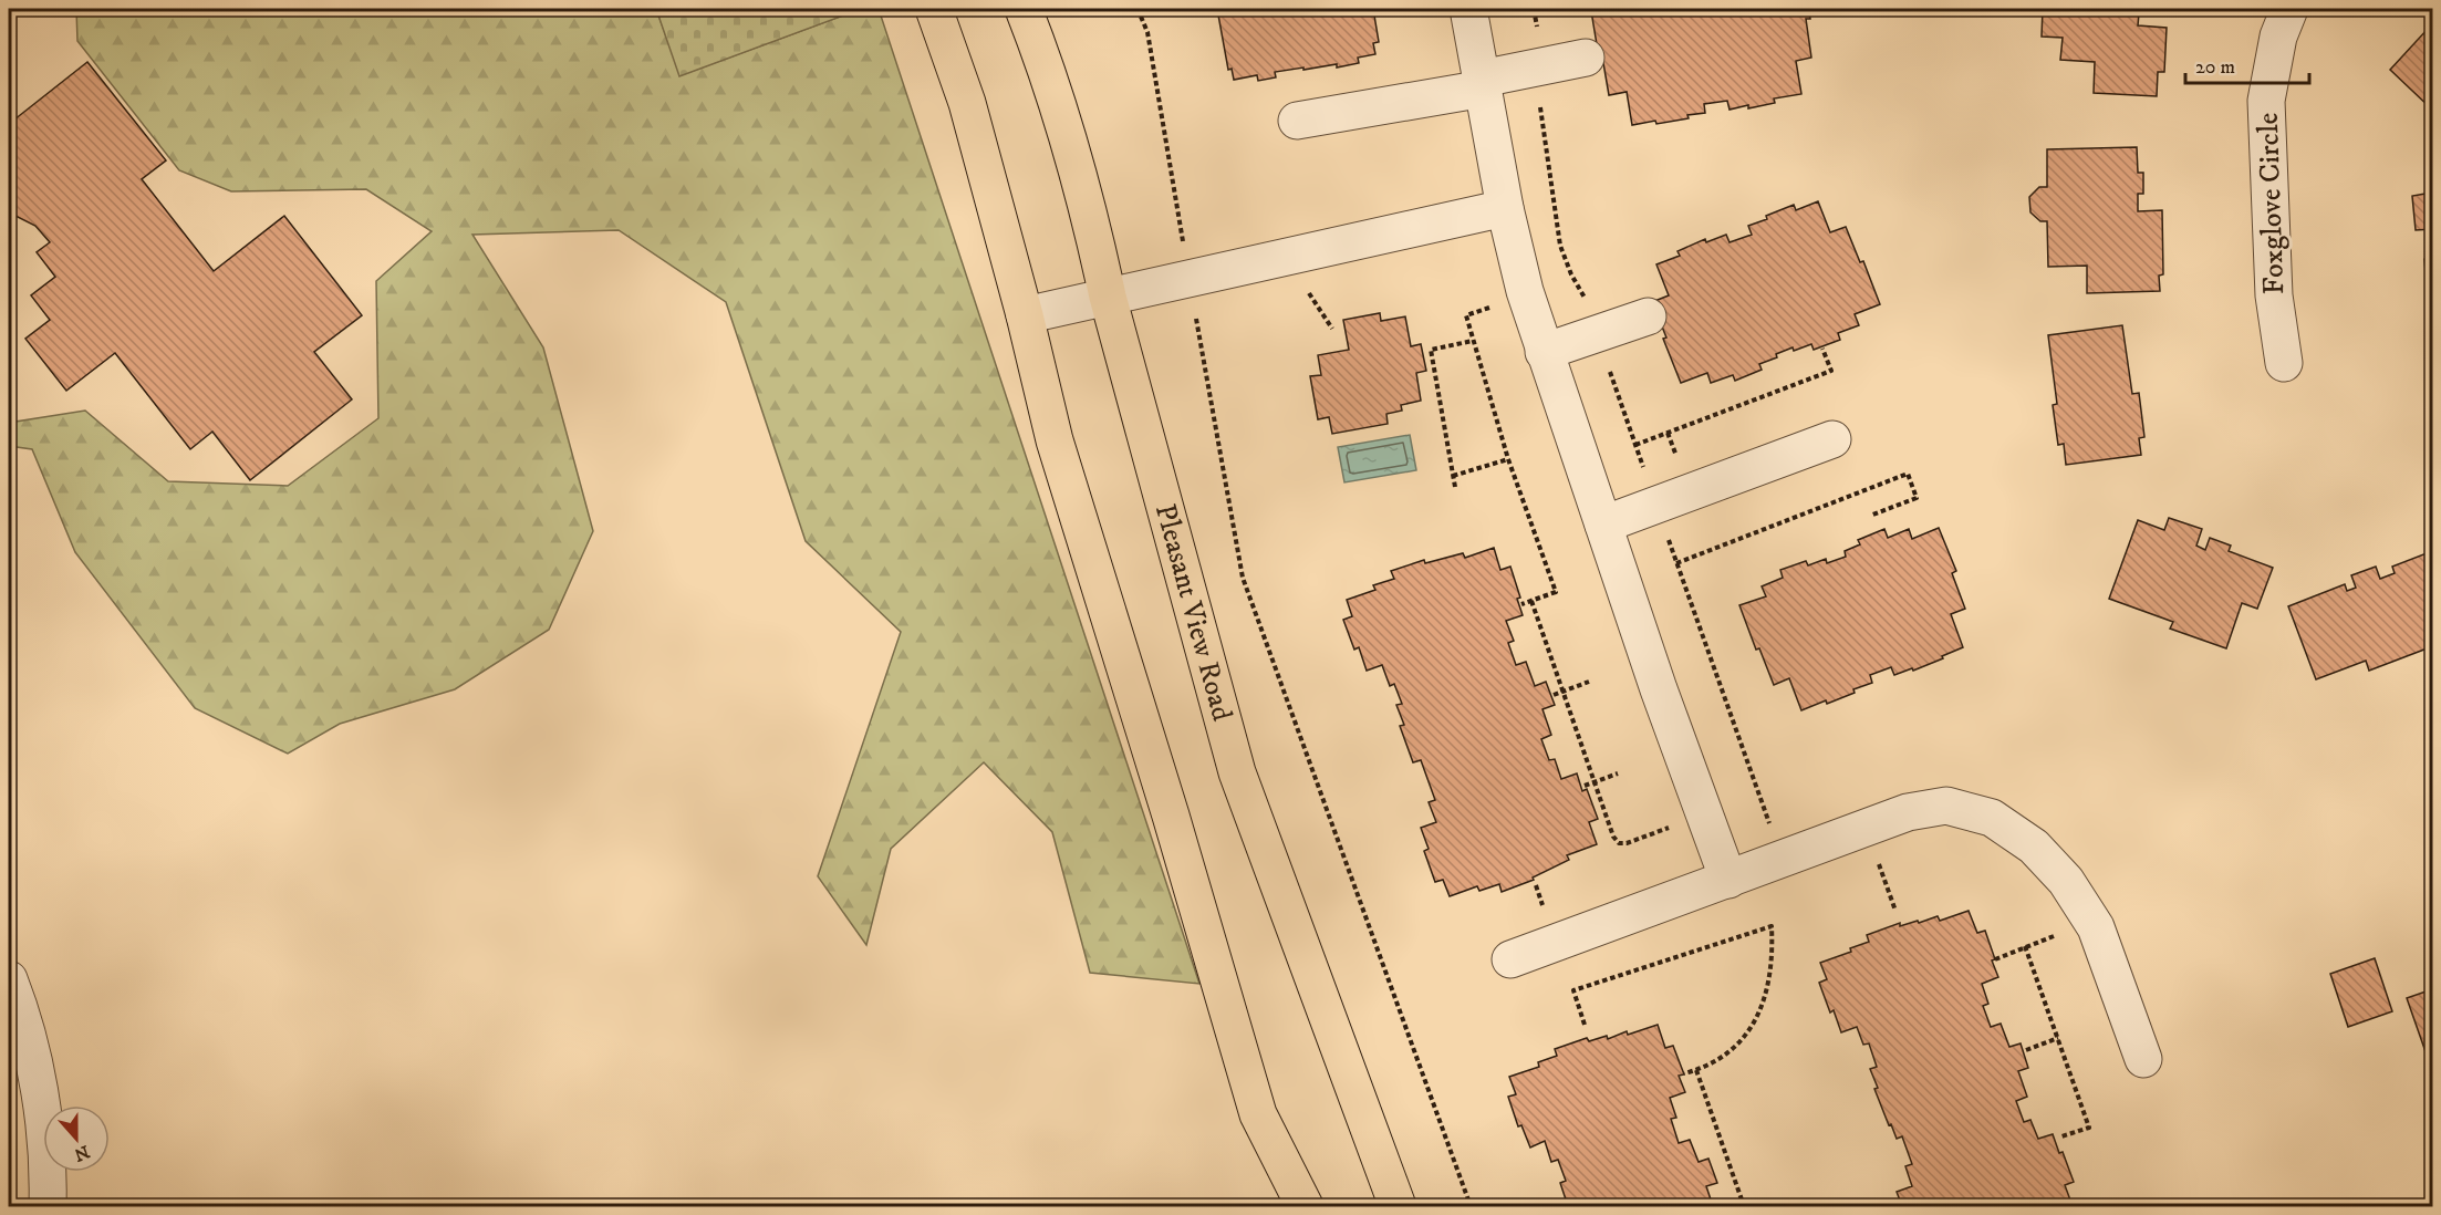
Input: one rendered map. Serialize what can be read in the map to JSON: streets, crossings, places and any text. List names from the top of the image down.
{
  "streets": {
    "main road": ["Pleasant View Road"],
    "street": ["Foxglove Circle"]
  },
  "scale_bar": "20 m",
  "north": "bottom"
}
